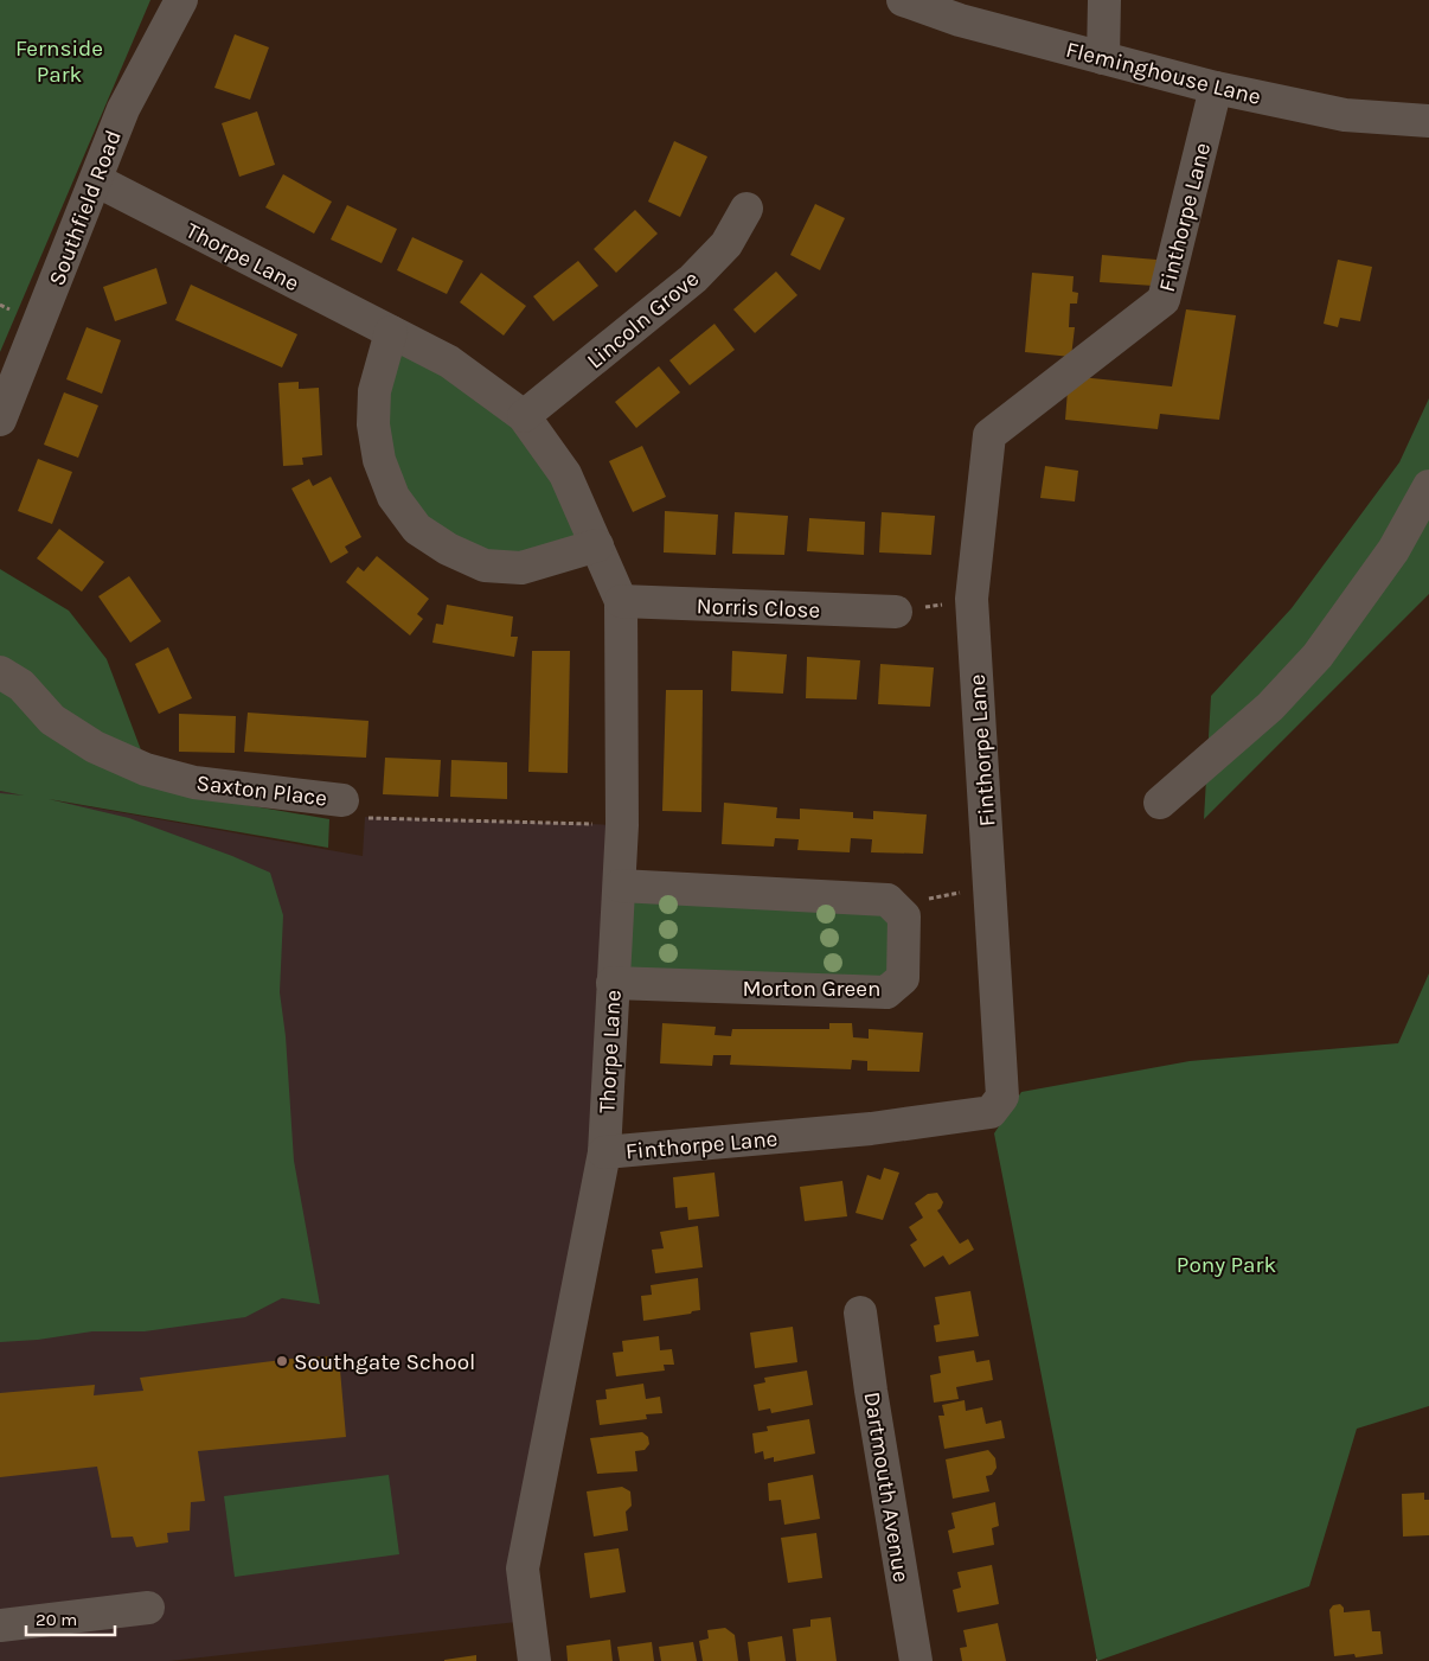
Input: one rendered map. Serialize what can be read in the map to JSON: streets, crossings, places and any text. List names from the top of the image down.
{
  "streets": {
    "street": [
      "Fleminghouse Lane",
      "Southfield Road",
      "Finthorpe Lane",
      "Thorpe Lane",
      "Lincoln Grove",
      "Norris Close",
      "Saxton Place",
      "Morton Green",
      "Dartmouth Avenue"
    ]
  },
  "crossings": [
    ["Fleminghouse Lane", "Finthorpe Lane"],
    ["Southfield Road", "Thorpe Lane"],
    ["Finthorpe Lane", "Thorpe Lane"],
    ["Thorpe Lane", "Lincoln Grove"],
    ["Thorpe Lane", "Norris Close"],
    ["Thorpe Lane", "Saxton Place"],
    ["Thorpe Lane", "Morton Green"]
  ],
  "parks": ["Fernside Park", "Pony Park"],
  "places": ["Southgate School"],
  "scale_bar": "20 m"
}
